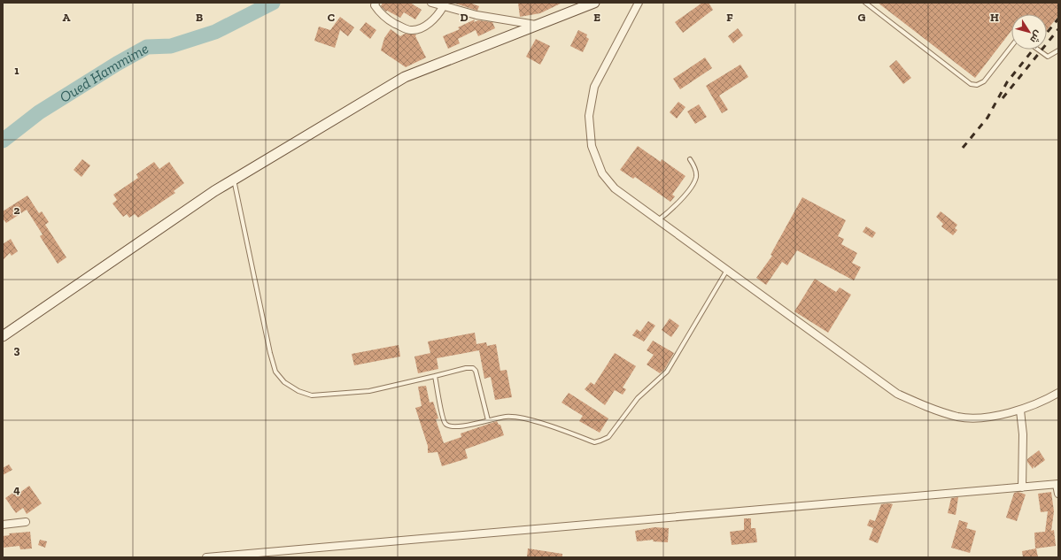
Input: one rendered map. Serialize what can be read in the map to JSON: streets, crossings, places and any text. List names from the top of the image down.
{
  "water": ["Oued Hammime"],
  "north": "bottom right",
  "grid": {
    "columns": [
      "A",
      "B",
      "C",
      "D",
      "E",
      "F",
      "G",
      "H"
    ],
    "rows": [
      "1",
      "2",
      "3",
      "4"
    ]
  }
}
